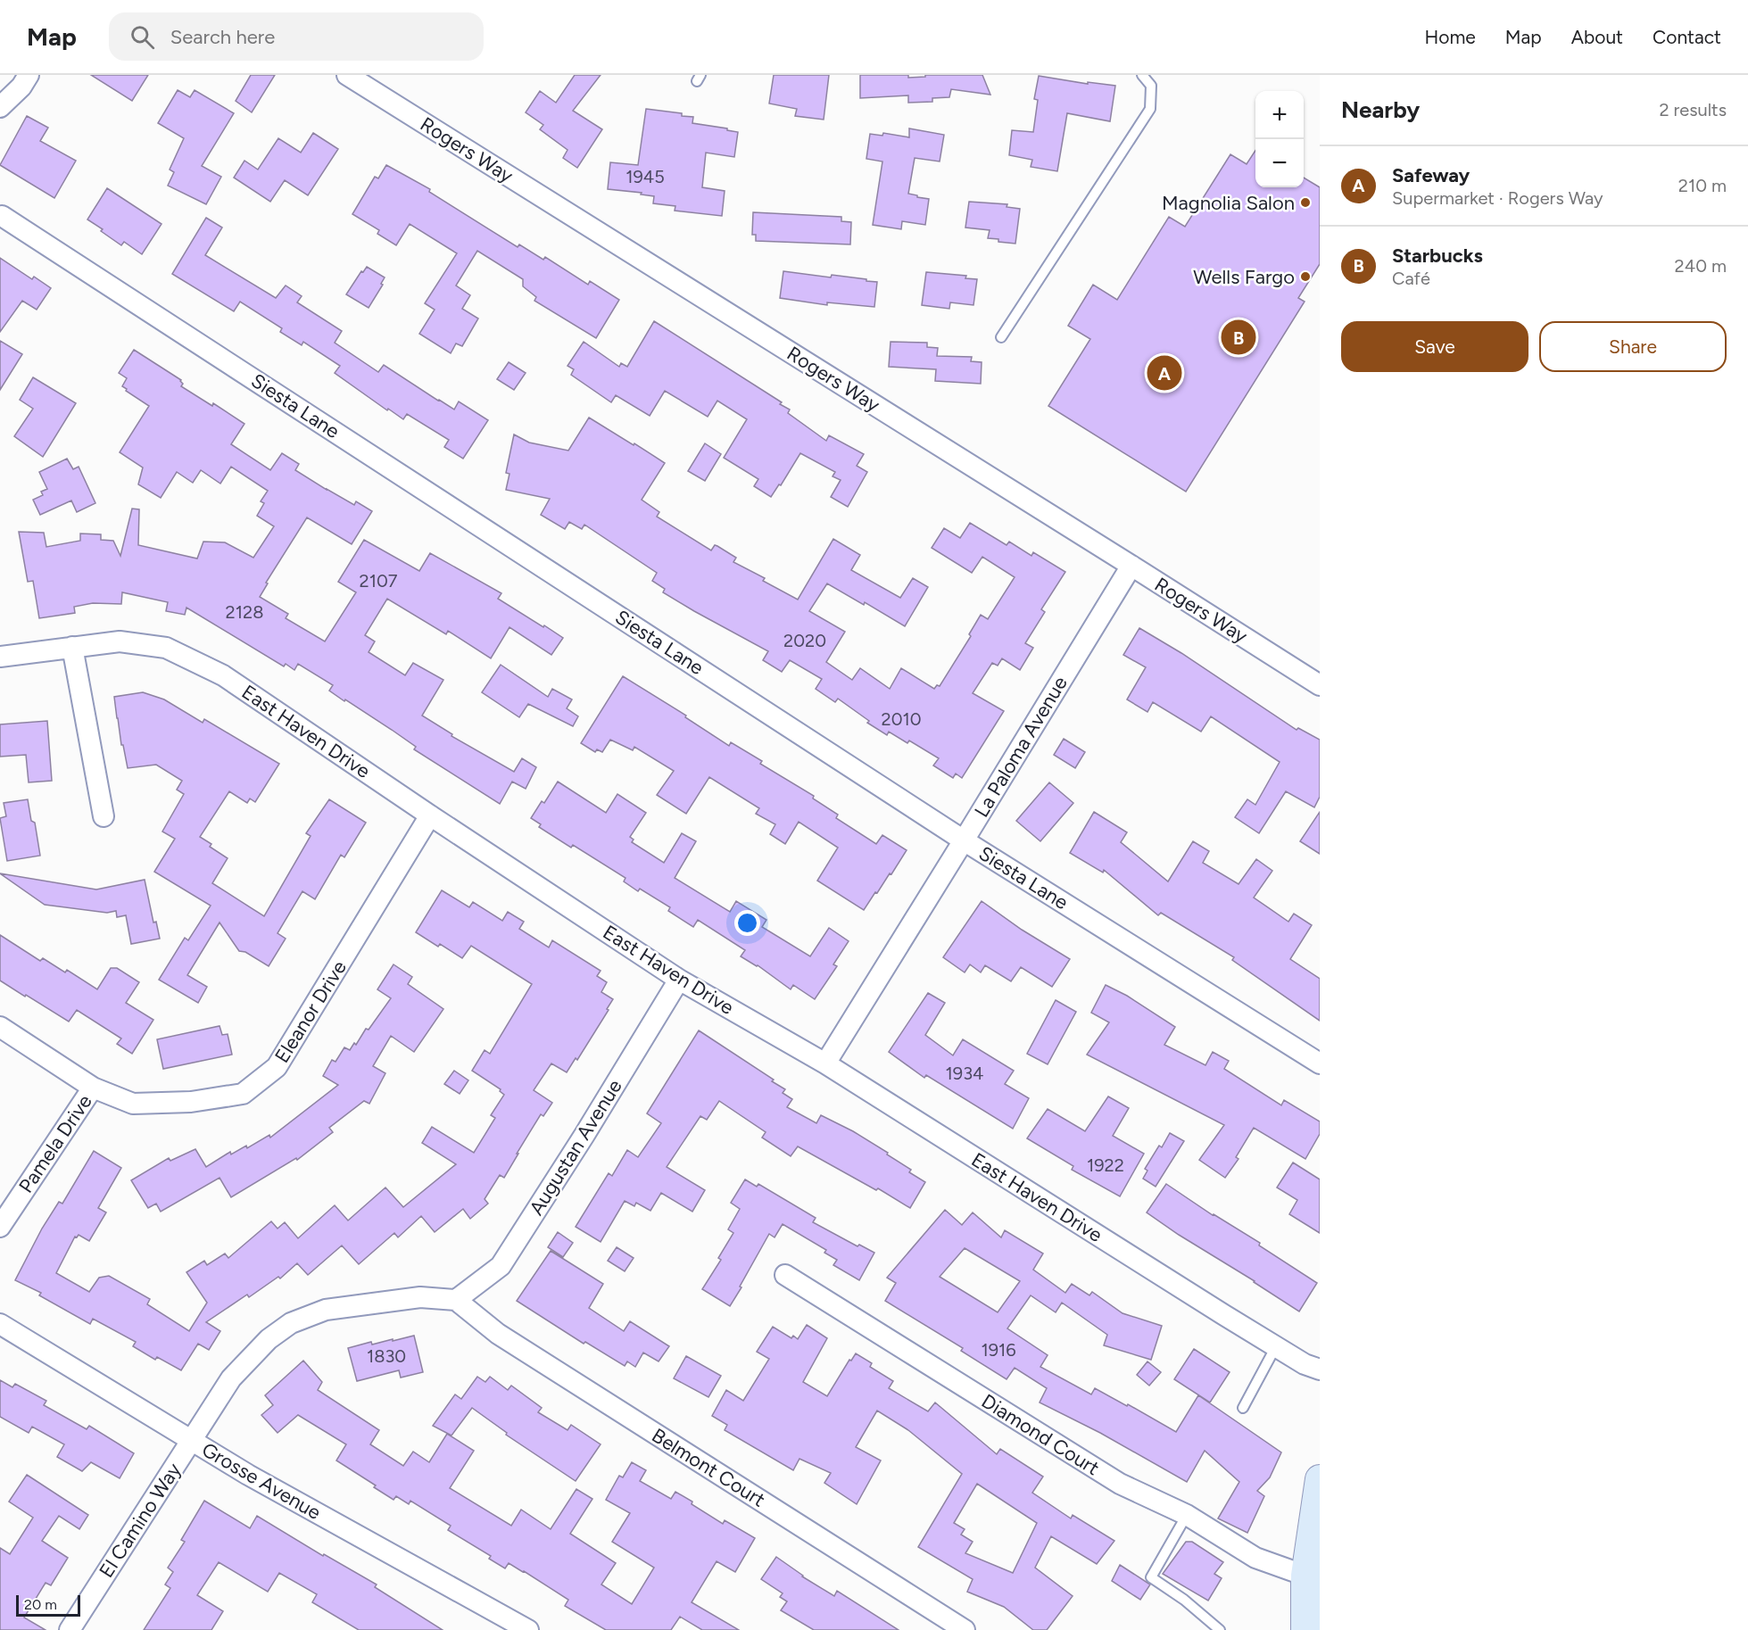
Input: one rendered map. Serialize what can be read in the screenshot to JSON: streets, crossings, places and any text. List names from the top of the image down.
{
  "streets": {
    "street": [
      "Rogers Way",
      "Siesta Lane",
      "East Haven Drive",
      "La Paloma Avenue",
      "Eleanor Drive",
      "Pamela Drive",
      "Augustan Avenue",
      "Diamond Court",
      "Belmont Court",
      "Grosse Avenue",
      "El Camino Way"
    ]
  },
  "crossings": [
    ["Rogers Way", "La Paloma Avenue"],
    ["Siesta Lane", "La Paloma Avenue"],
    ["East Haven Drive", "La Paloma Avenue"],
    ["East Haven Drive", "Eleanor Drive"],
    ["East Haven Drive", "Augustan Avenue"],
    ["Eleanor Drive", "Pamela Drive"],
    ["Augustan Avenue", "Belmont Court"],
    ["Augustan Avenue", "El Camino Way"],
    ["Belmont Court", "El Camino Way"],
    ["Grosse Avenue", "El Camino Way"]
  ],
  "places": ["Magnolia Salon", "Wells Fargo"],
  "house_numbers": [
    "1945",
    "2107",
    "2128",
    "2020",
    "2010",
    "1934",
    "1922",
    "1916",
    "1830"
  ],
  "scale_bar": "20 m",
  "page": {
    "header": "Map",
    "search": "Search here",
    "nav": [
      "Home",
      "Map",
      "About",
      "Contact"
    ],
    "heading": ["Nearby", "2 results"],
    "map_buttons": ["+", "−"],
    "list": [
      {
        "mark": "A",
        "name": "Safeway",
        "note": "Supermarket · Rogers Way",
        "value": "210 m"
      },
      {
        "mark": "B",
        "name": "Starbucks",
        "note": "Café",
        "value": "240 m"
      }
    ],
    "buttons": ["Save", "Share"],
    "pins": ["B", "A"],
    "scale": "20 m"
  }
}
